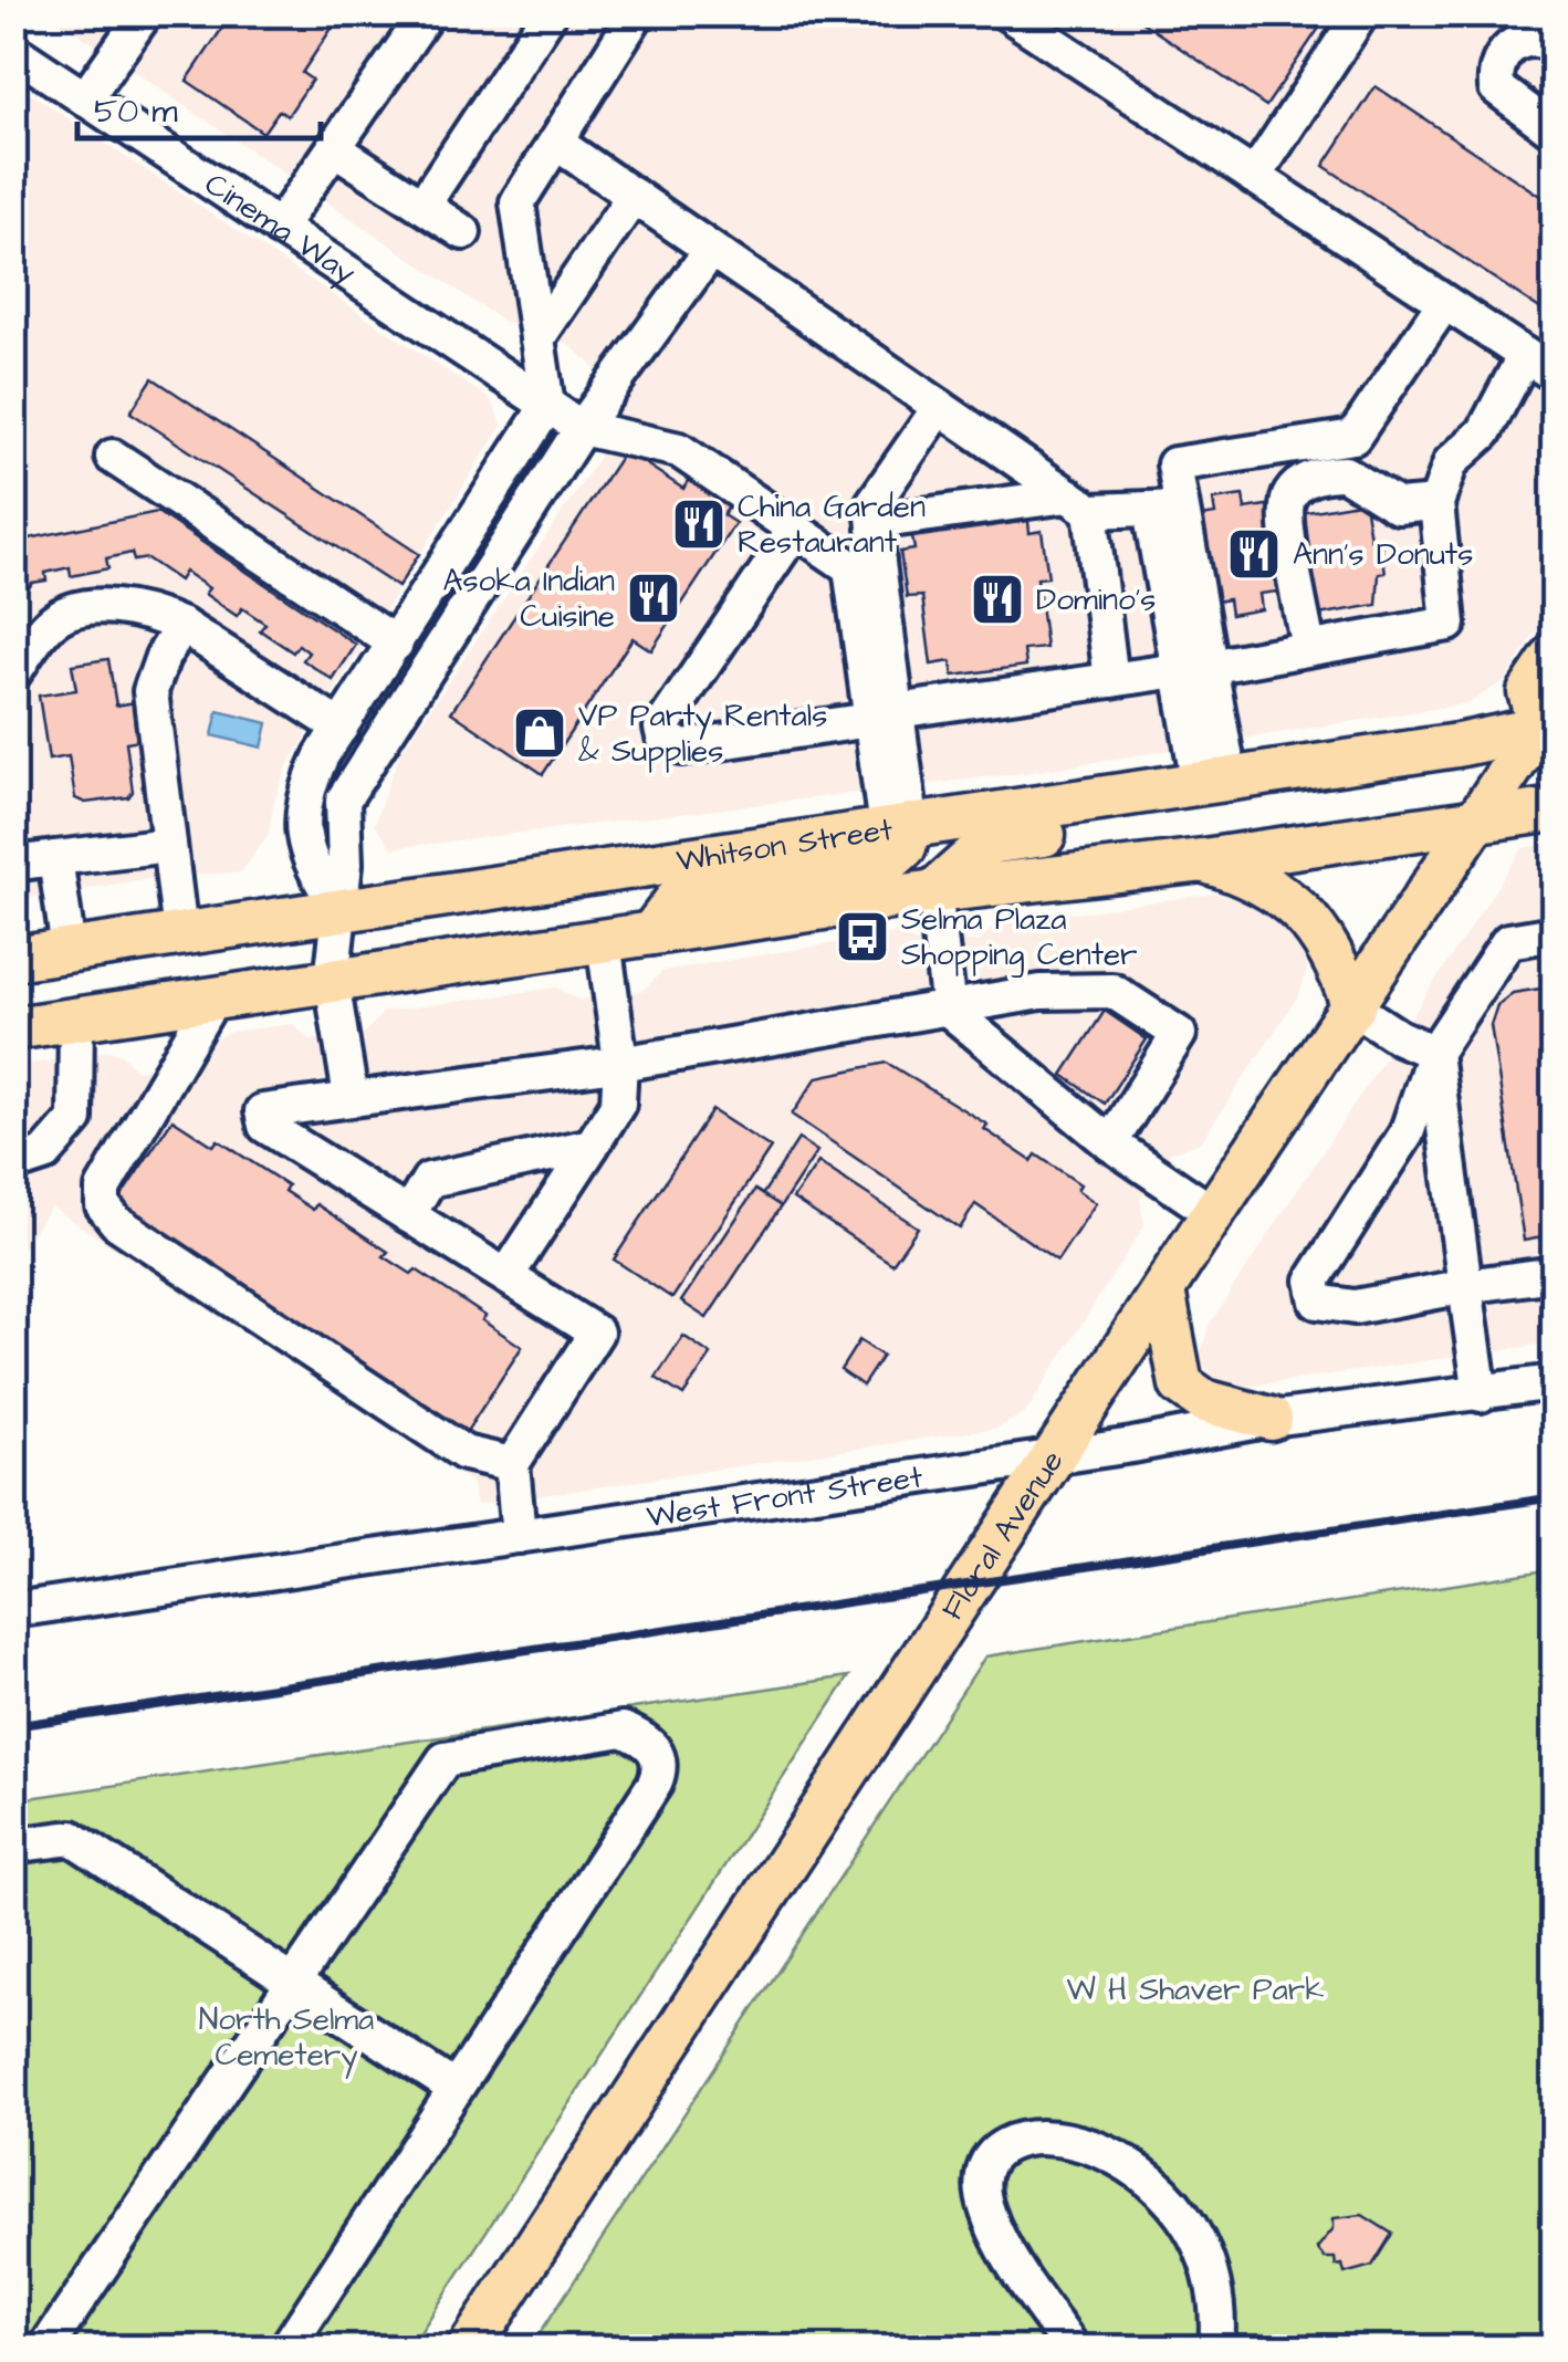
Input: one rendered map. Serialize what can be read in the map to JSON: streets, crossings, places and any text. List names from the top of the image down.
{
  "streets": {
    "main road": ["Whitson Street", "Floral Avenue"],
    "street": ["Cinema Way", "West Front Street"]
  },
  "crossings": [
    ["Whitson Street", "Floral Avenue"],
    ["West Front Street", "Floral Avenue"]
  ],
  "parks": ["W H Shaver Park", "North Selma Cemetery"],
  "places": {
    "restaurant": [
      "China Garden Restaurant",
      "Ann's Donuts",
      "Asoka Indian Cuisine",
      "Domino's"
    ],
    "shop": ["VP Party Rentals & Supplies"],
    "bus stop": ["Selma Plaza Shopping Center"]
  },
  "scale_bar": "50 m"
}
